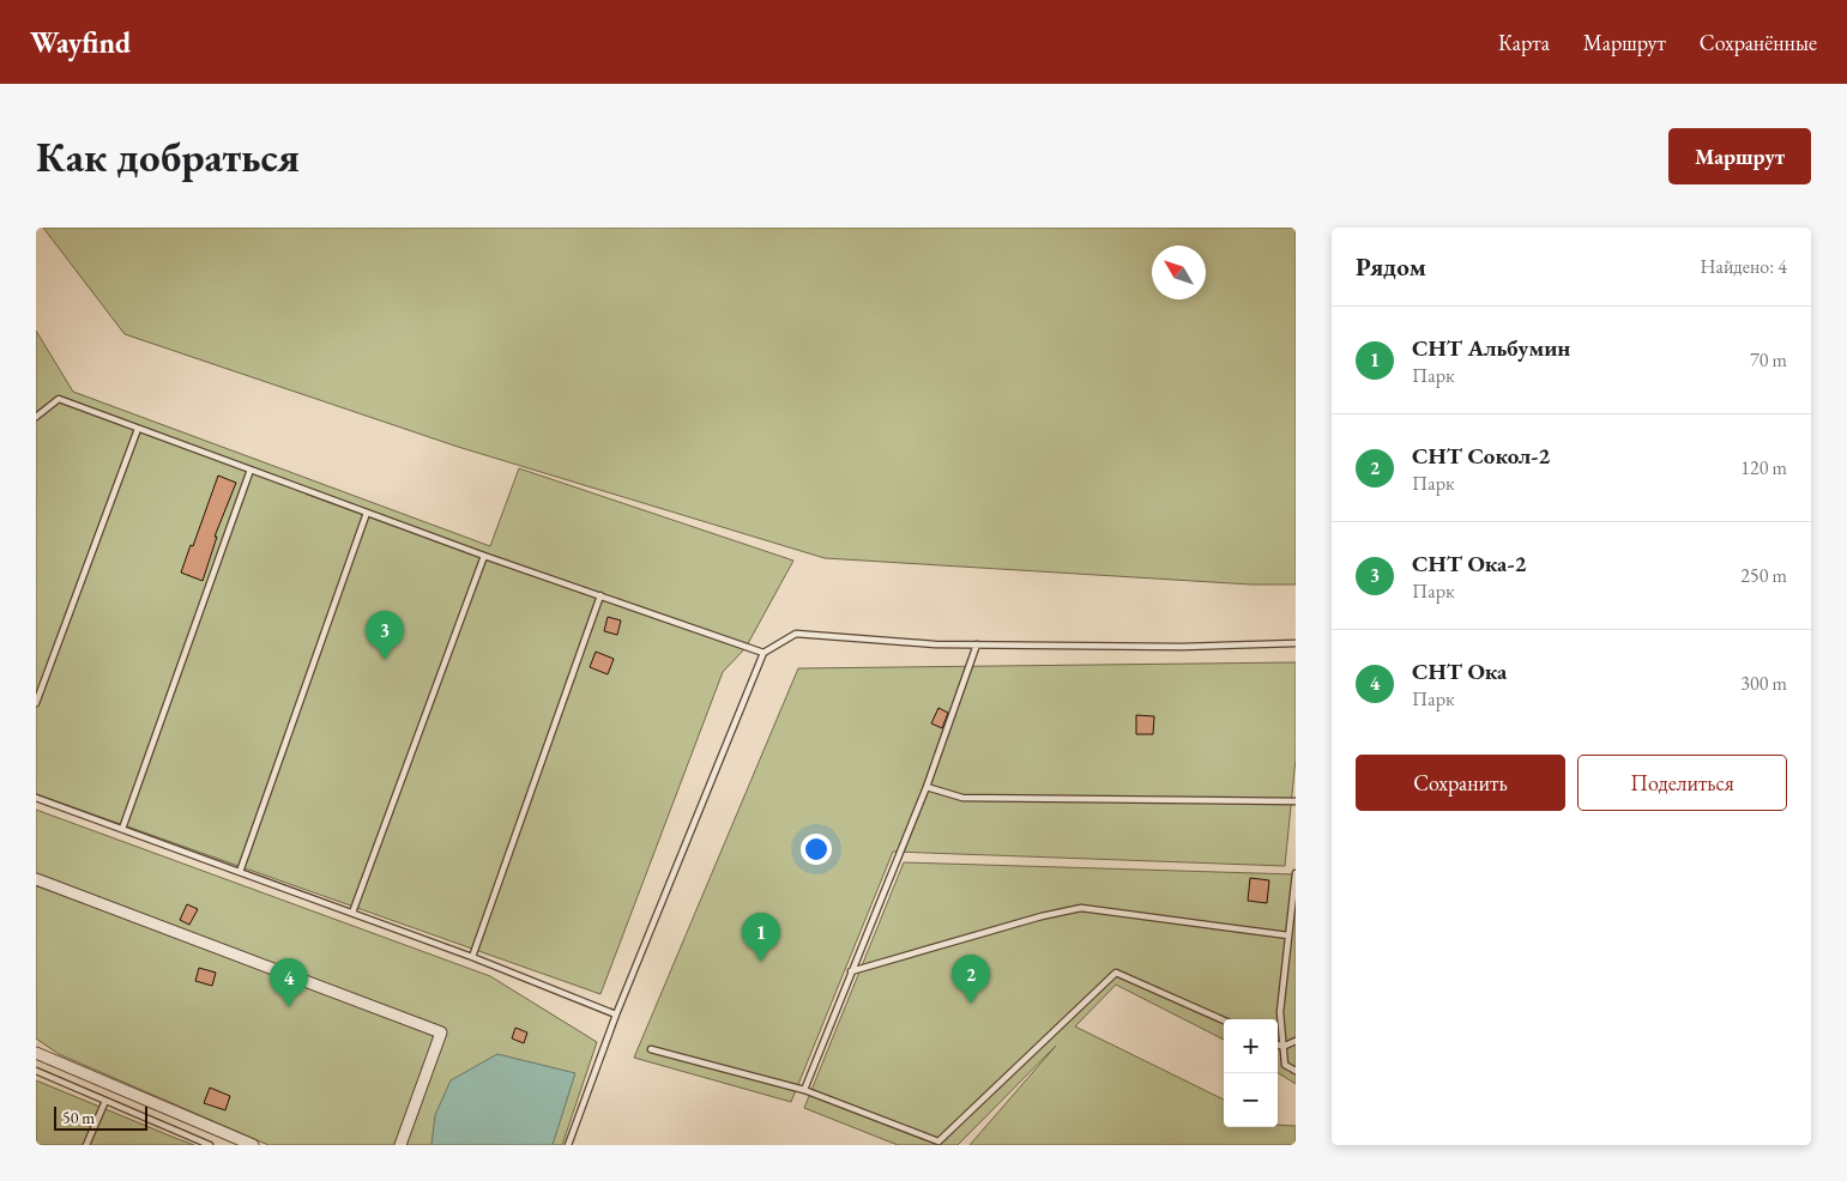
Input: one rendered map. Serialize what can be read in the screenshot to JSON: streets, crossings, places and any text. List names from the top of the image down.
{
  "scale_bar": "50 m",
  "north": "top left",
  "page": {
    "header": "Wayfind",
    "nav": ["Карта", "Маршрут", "Сохранённые"],
    "buttons": [
      "Маршрут",
      ["Сохранить", "Поделиться"]
    ],
    "title": "Как добраться",
    "heading": ["Рядом", "Найдено: 4"],
    "list": [
      {
        "mark": "1",
        "name": "СНТ Альбумин",
        "note": "Парк",
        "value": "70 m"
      },
      {
        "mark": "2",
        "name": "СНТ Сокол-2",
        "note": "Парк",
        "value": "120 m"
      },
      {
        "mark": "3",
        "name": "СНТ Ока-2",
        "note": "Парк",
        "value": "250 m"
      },
      {
        "mark": "4",
        "name": "СНТ Ока",
        "note": "Парк",
        "value": "300 m"
      }
    ],
    "pins": [
      "3",
      "1",
      "2",
      "4"
    ],
    "map_buttons": ["+", "−"],
    "scale": "50 m"
  }
}
